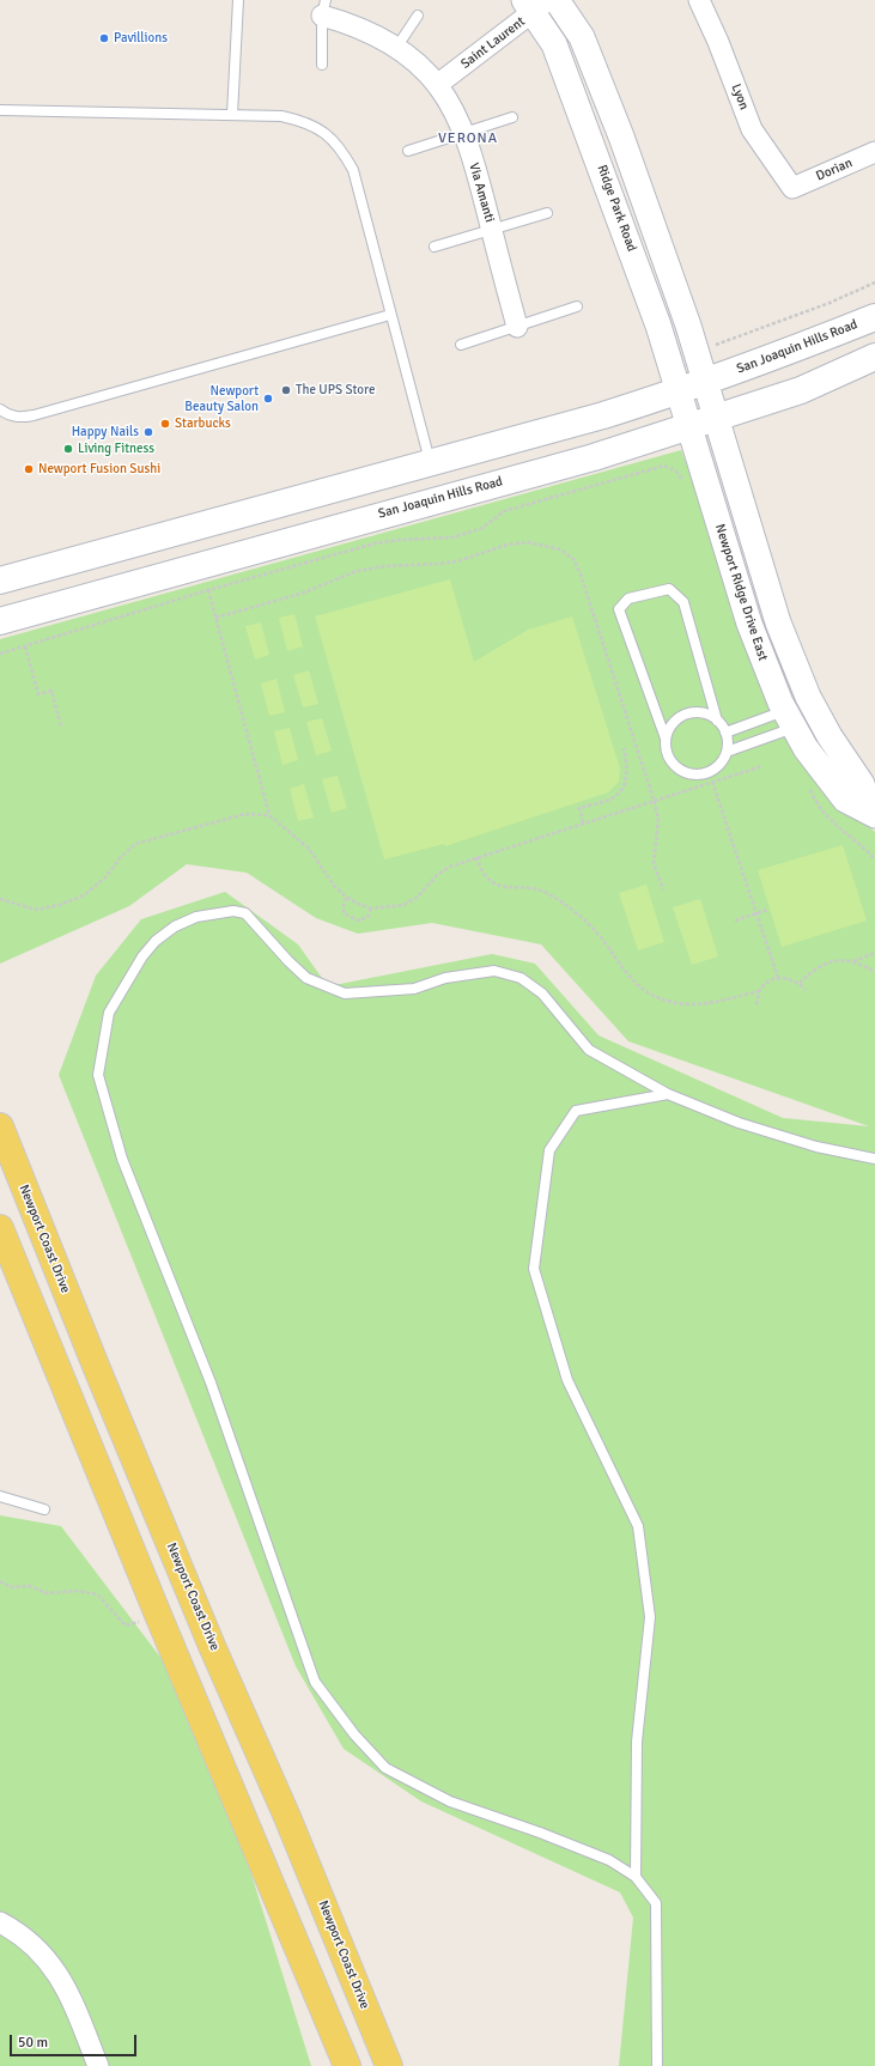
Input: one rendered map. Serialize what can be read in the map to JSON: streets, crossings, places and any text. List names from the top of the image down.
{
  "streets": {
    "main road": ["San Joaquin Hills Road", "Newport Coast Drive"],
    "street": [
      "Saint Laurent",
      "Lyon",
      "Dorian",
      "Via Amanti",
      "Ridge Park Road",
      "Newport Ridge Drive East"
    ]
  },
  "crossings": [
    ["Saint Laurent", "Via Amanti"],
    ["Saint Laurent", "Ridge Park Road"],
    ["Lyon", "Dorian"],
    ["Ridge Park Road", "San Joaquin Hills Road"],
    ["Ridge Park Road", "Newport Ridge Drive East"],
    ["San Joaquin Hills Road", "Newport Ridge Drive East"]
  ],
  "districts": ["VERONA"],
  "places": [
    "Pavillions",
    "The UPS Store",
    "Newport Beauty Salon",
    "Starbucks",
    "Happy Nails",
    "Living Fitness",
    "Newport Fusion Sushi"
  ],
  "scale_bar": "50 m"
}
